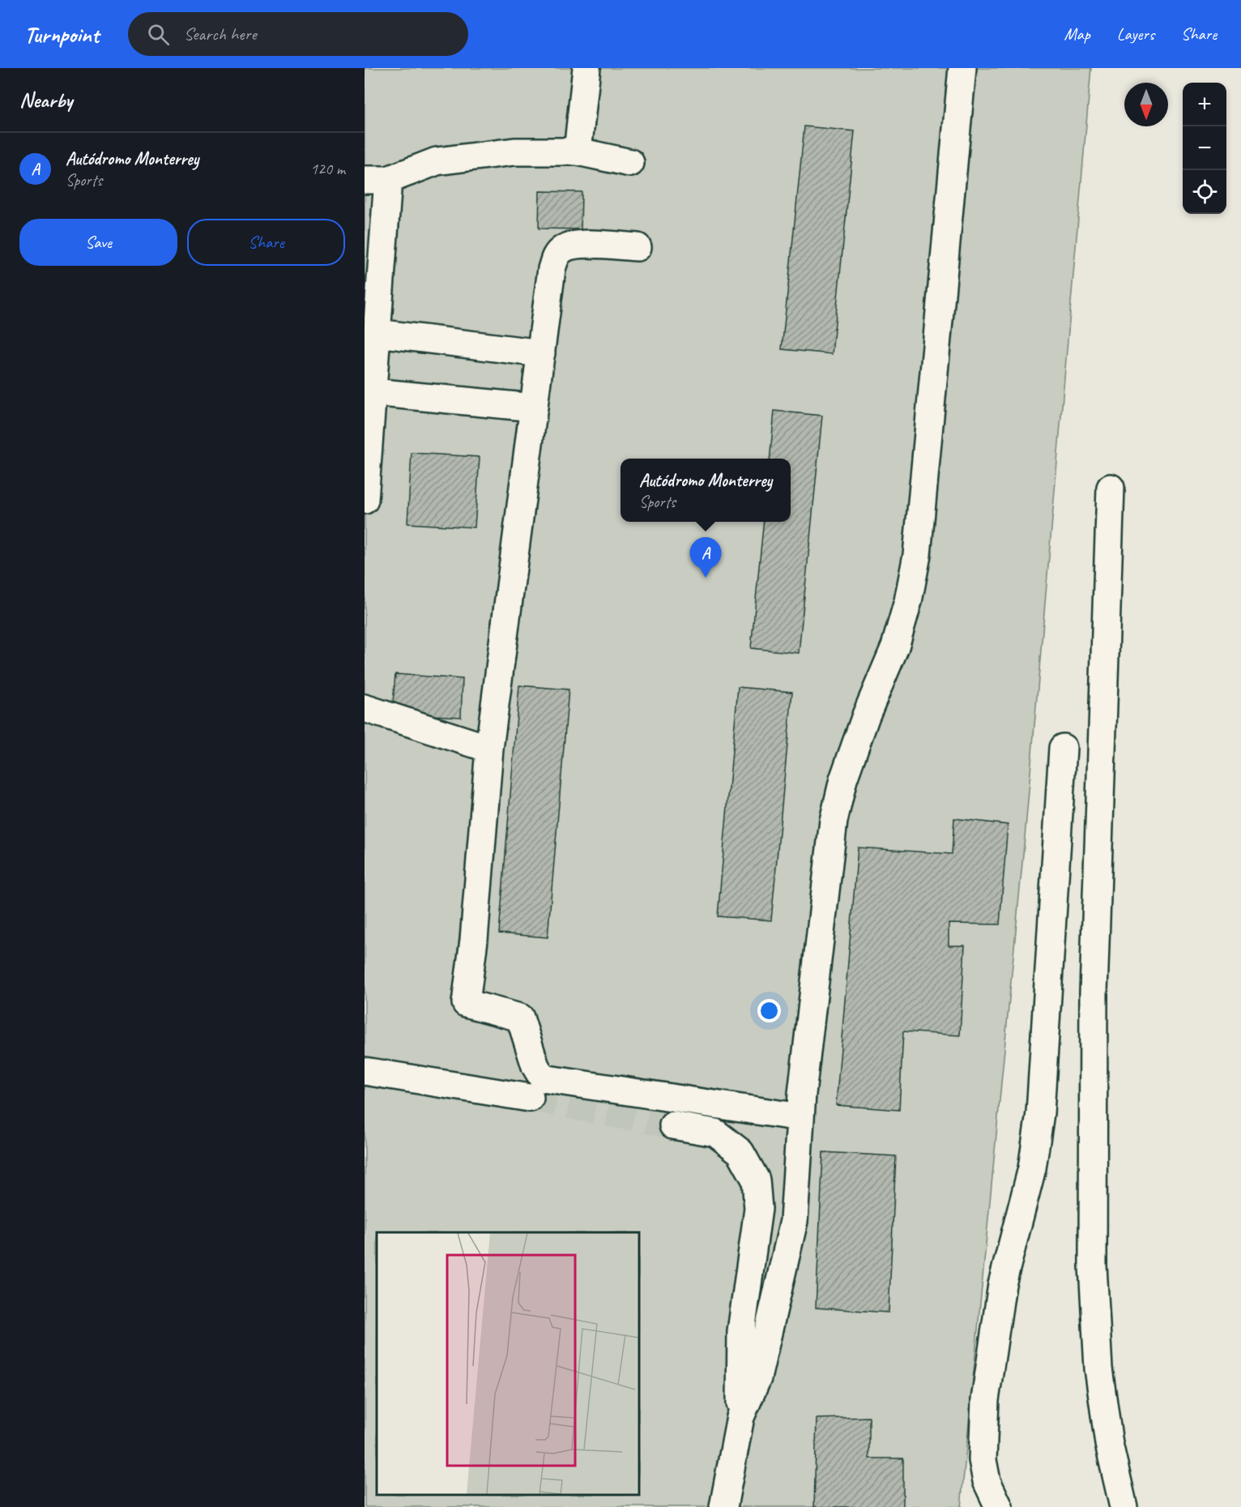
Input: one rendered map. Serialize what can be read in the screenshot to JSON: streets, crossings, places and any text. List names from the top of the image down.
{
  "north": "bottom",
  "page": {
    "header": "Turnpoint",
    "search": "Search here",
    "nav": ["Map", "Layers", "Share"],
    "heading": "Nearby",
    "map_buttons": ["+", "−"],
    "list": [
      {
        "mark": "A",
        "name": "Autódromo Monterrey",
        "note": "Sports",
        "value": "120 m"
      }
    ],
    "buttons": ["Save", "Share"],
    "popup": ["Autódromo Monterrey", "Sports"],
    "pins": "A"
  }
}
